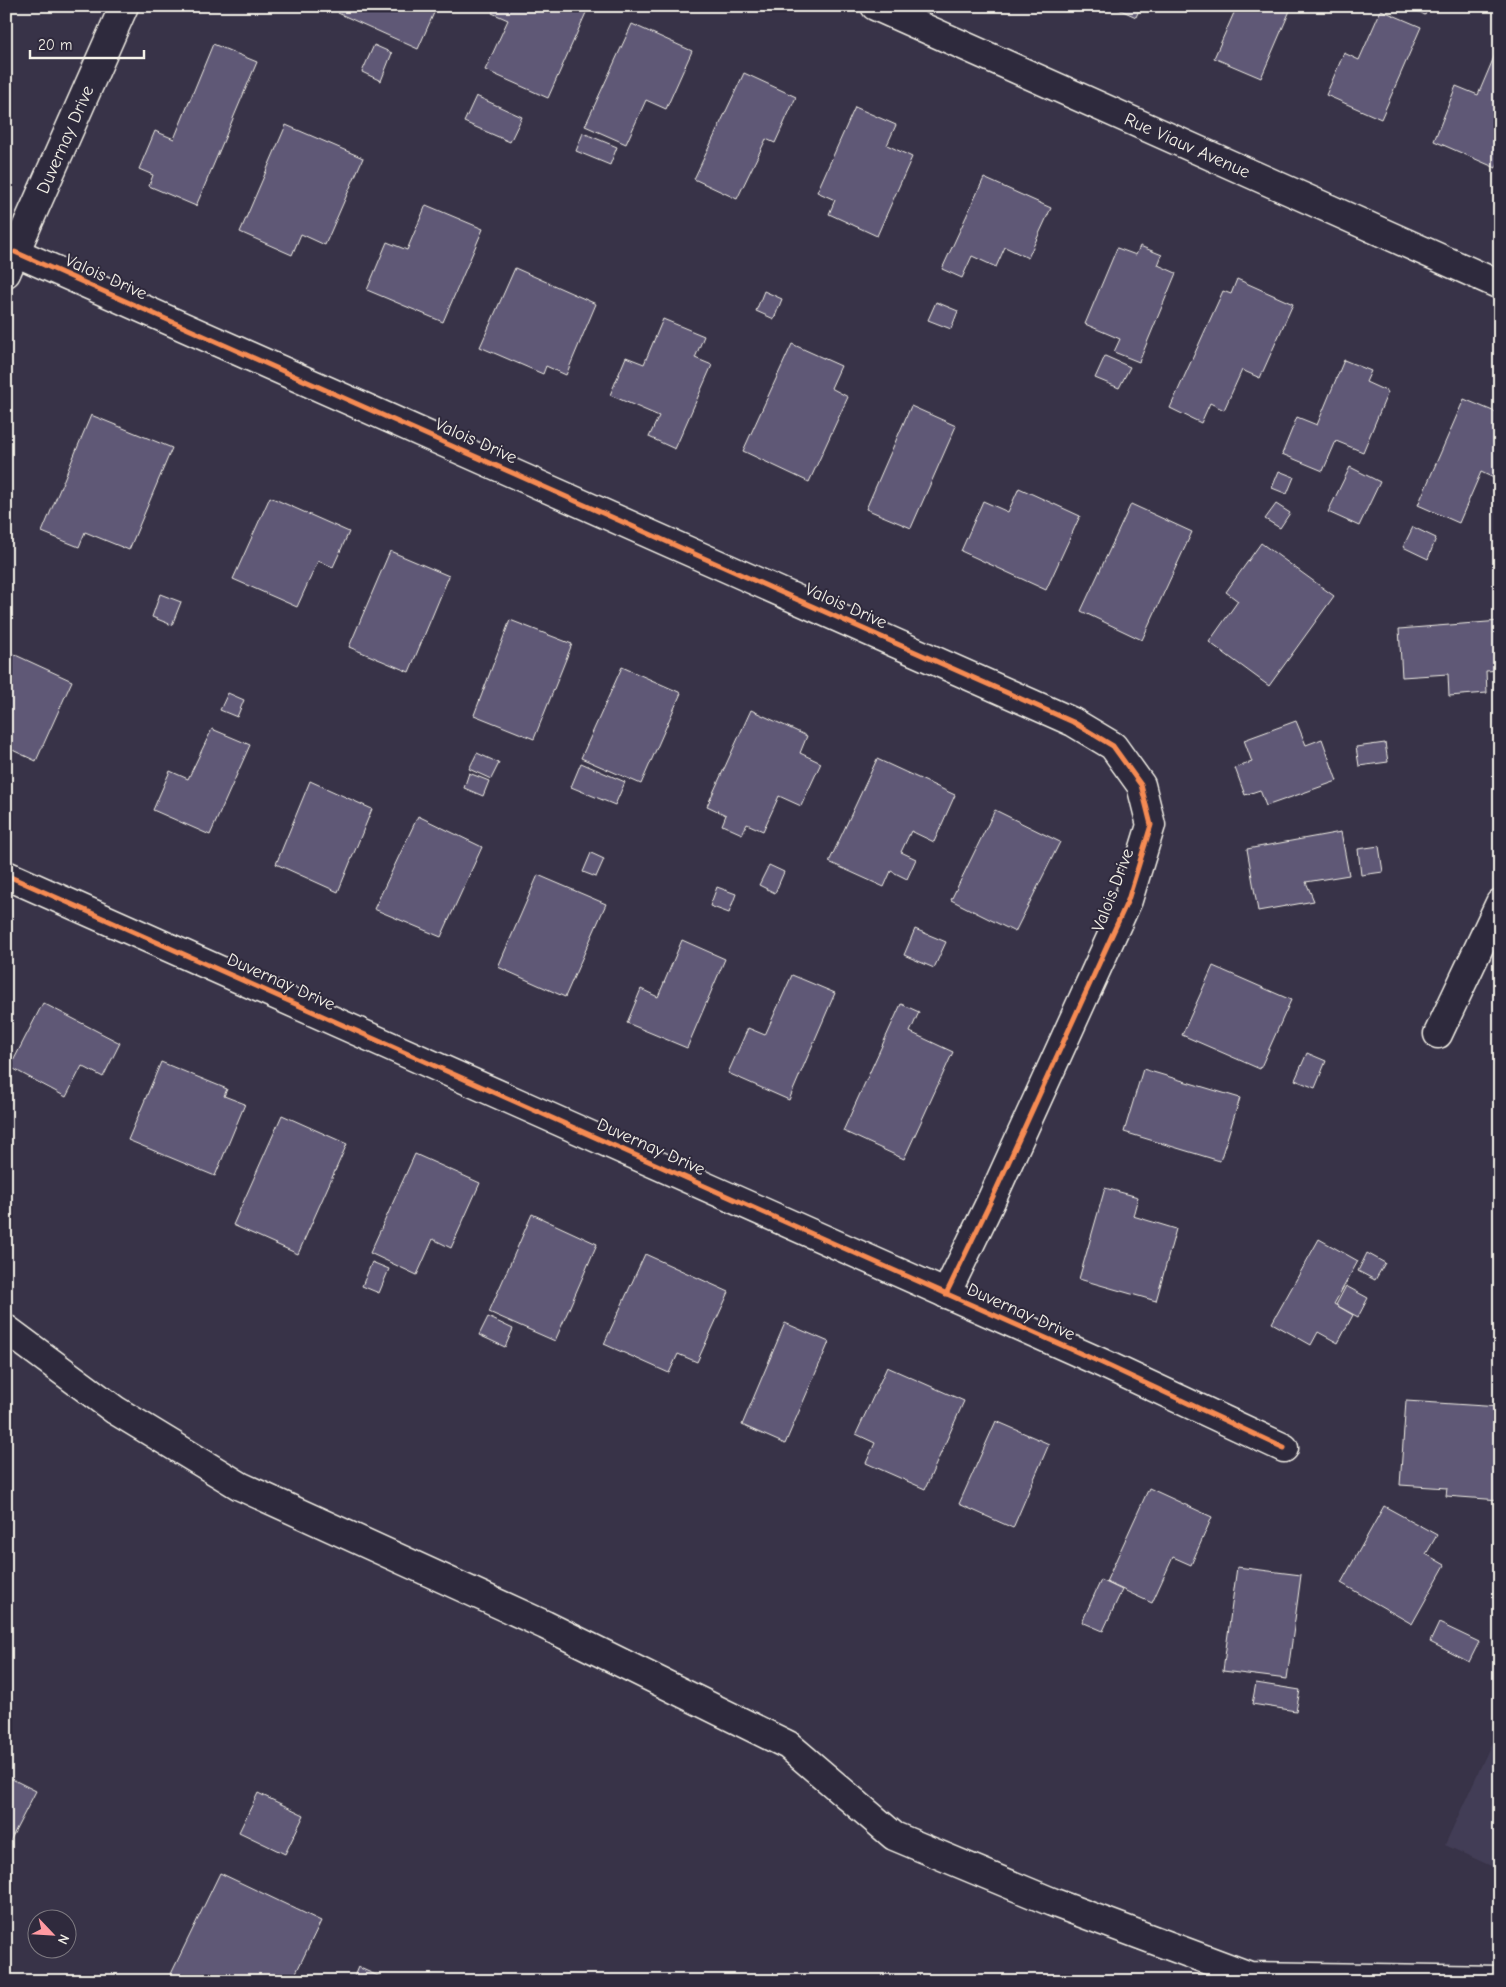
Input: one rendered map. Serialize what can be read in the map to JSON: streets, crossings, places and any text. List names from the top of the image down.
{
  "streets": {
    "street": ["Duvernay Drive", "Rue Viauv Avenue", "Valois Drive"]
  },
  "crossings": [
    ["Duvernay Drive", "Valois Drive"]
  ],
  "scale_bar": "20 m",
  "north": "bottom right"
}
